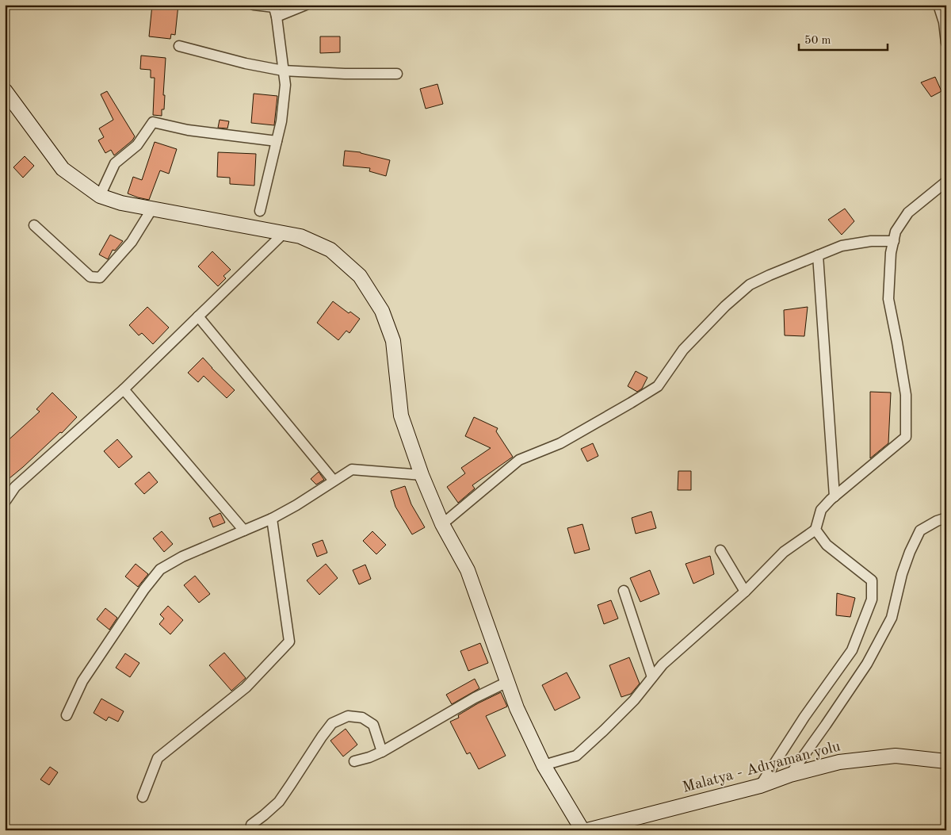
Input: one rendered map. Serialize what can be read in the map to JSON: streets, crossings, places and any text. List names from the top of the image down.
{
  "streets": {
    "main road": ["Malatya - Adıyaman yolu"]
  },
  "scale_bar": "50 m"
}
